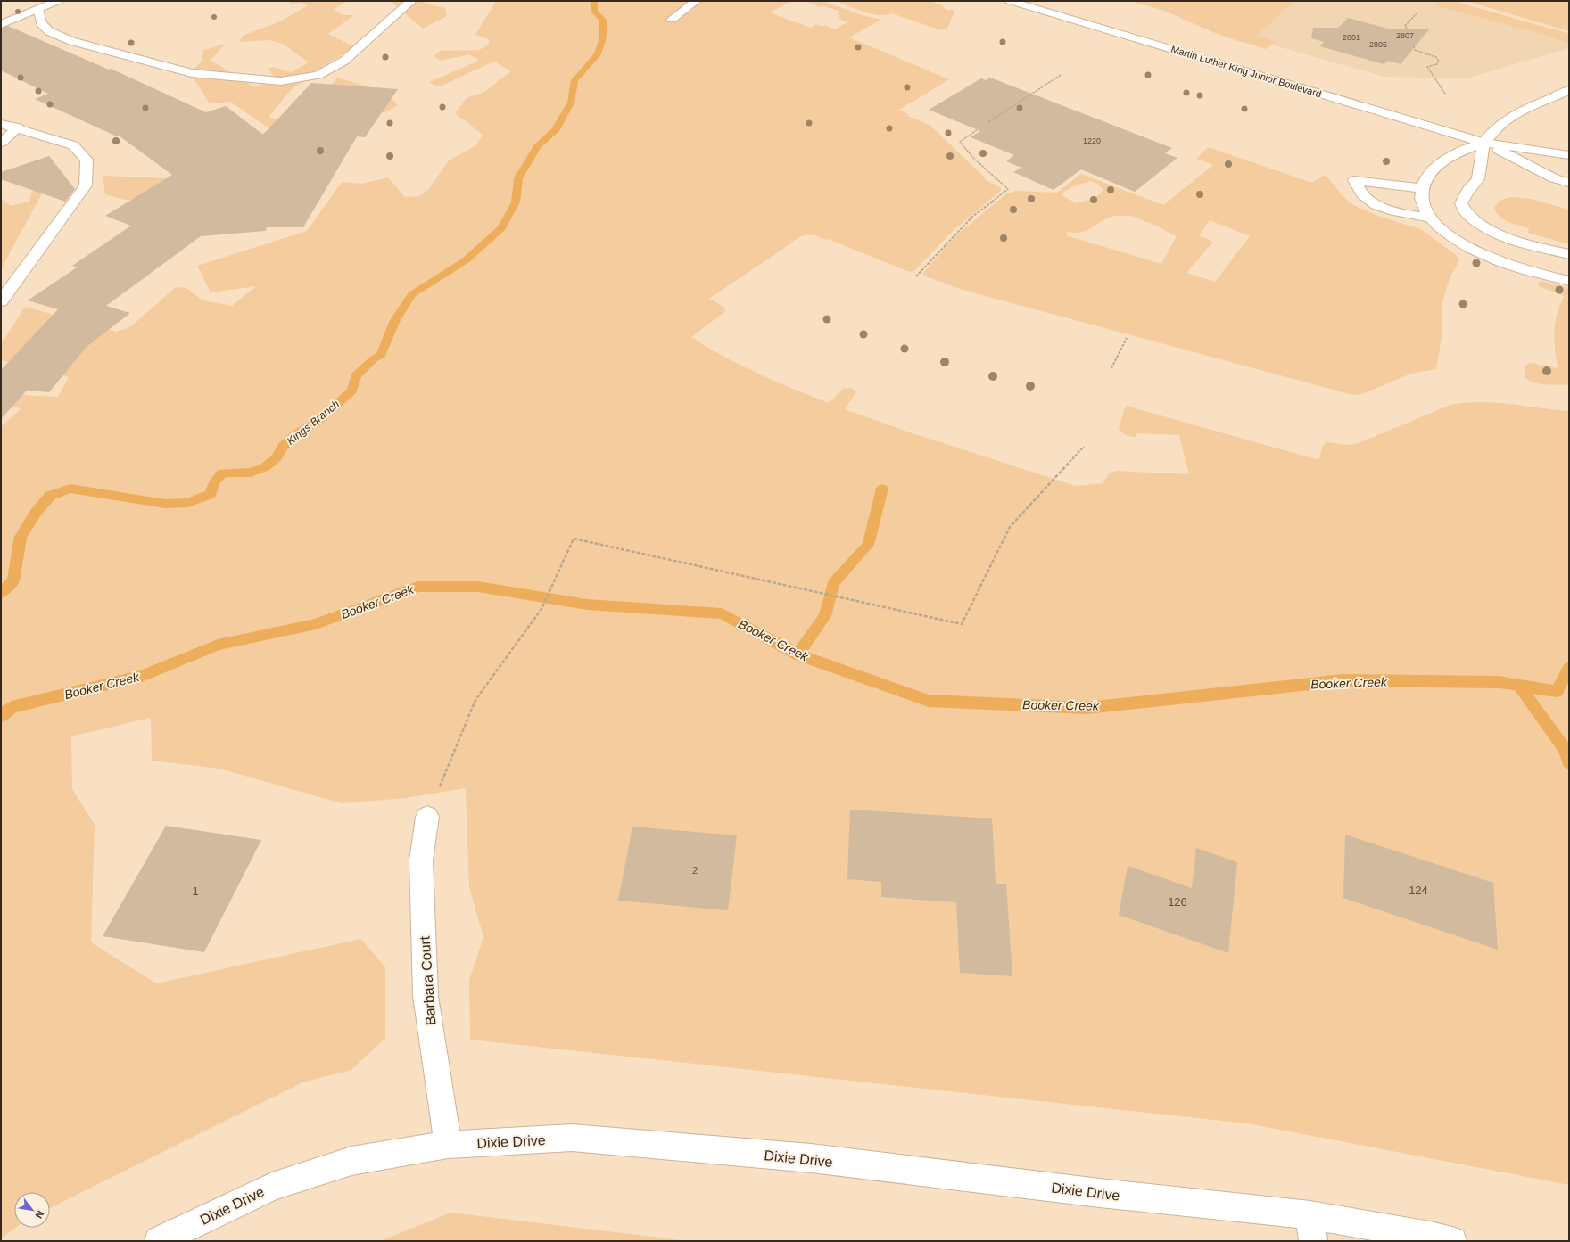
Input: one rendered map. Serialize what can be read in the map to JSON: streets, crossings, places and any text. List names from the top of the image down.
{
  "streets": {
    "street": ["Martin Luther King Junior Boulevard", "Barbara Court", "Dixie Drive"]
  },
  "crossings": [
    ["Barbara Court", "Dixie Drive"]
  ],
  "water": ["Kings Branch", "Booker Creek"],
  "house_numbers": [
    "2807",
    "2801",
    "2805",
    "1220",
    "2",
    "124",
    "1",
    "126"
  ],
  "north": "bottom right"
}
